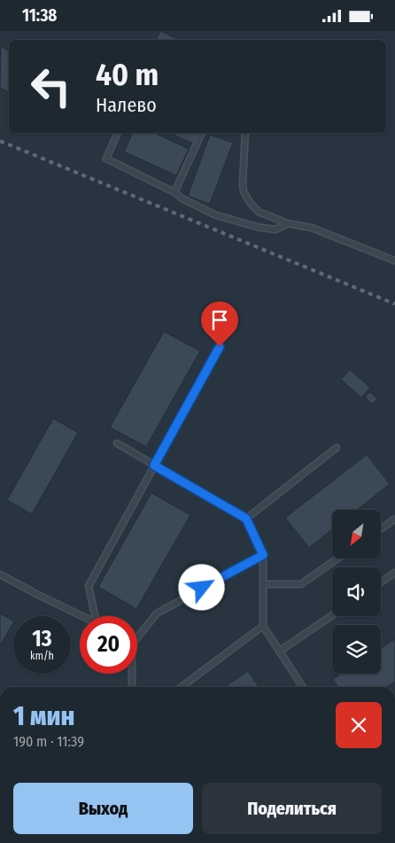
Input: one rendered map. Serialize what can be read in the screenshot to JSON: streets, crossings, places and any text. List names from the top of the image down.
{
  "north": "bottom left",
  "page": {
    "status": "11:38",
    "turn": ["40 m", "Налево"],
    "speed": "13 km/h",
    "limit": "20",
    "heading": ["1 мин", "190 m · 11:39"],
    "buttons": ["Выход", "Поделиться"]
  }
}
